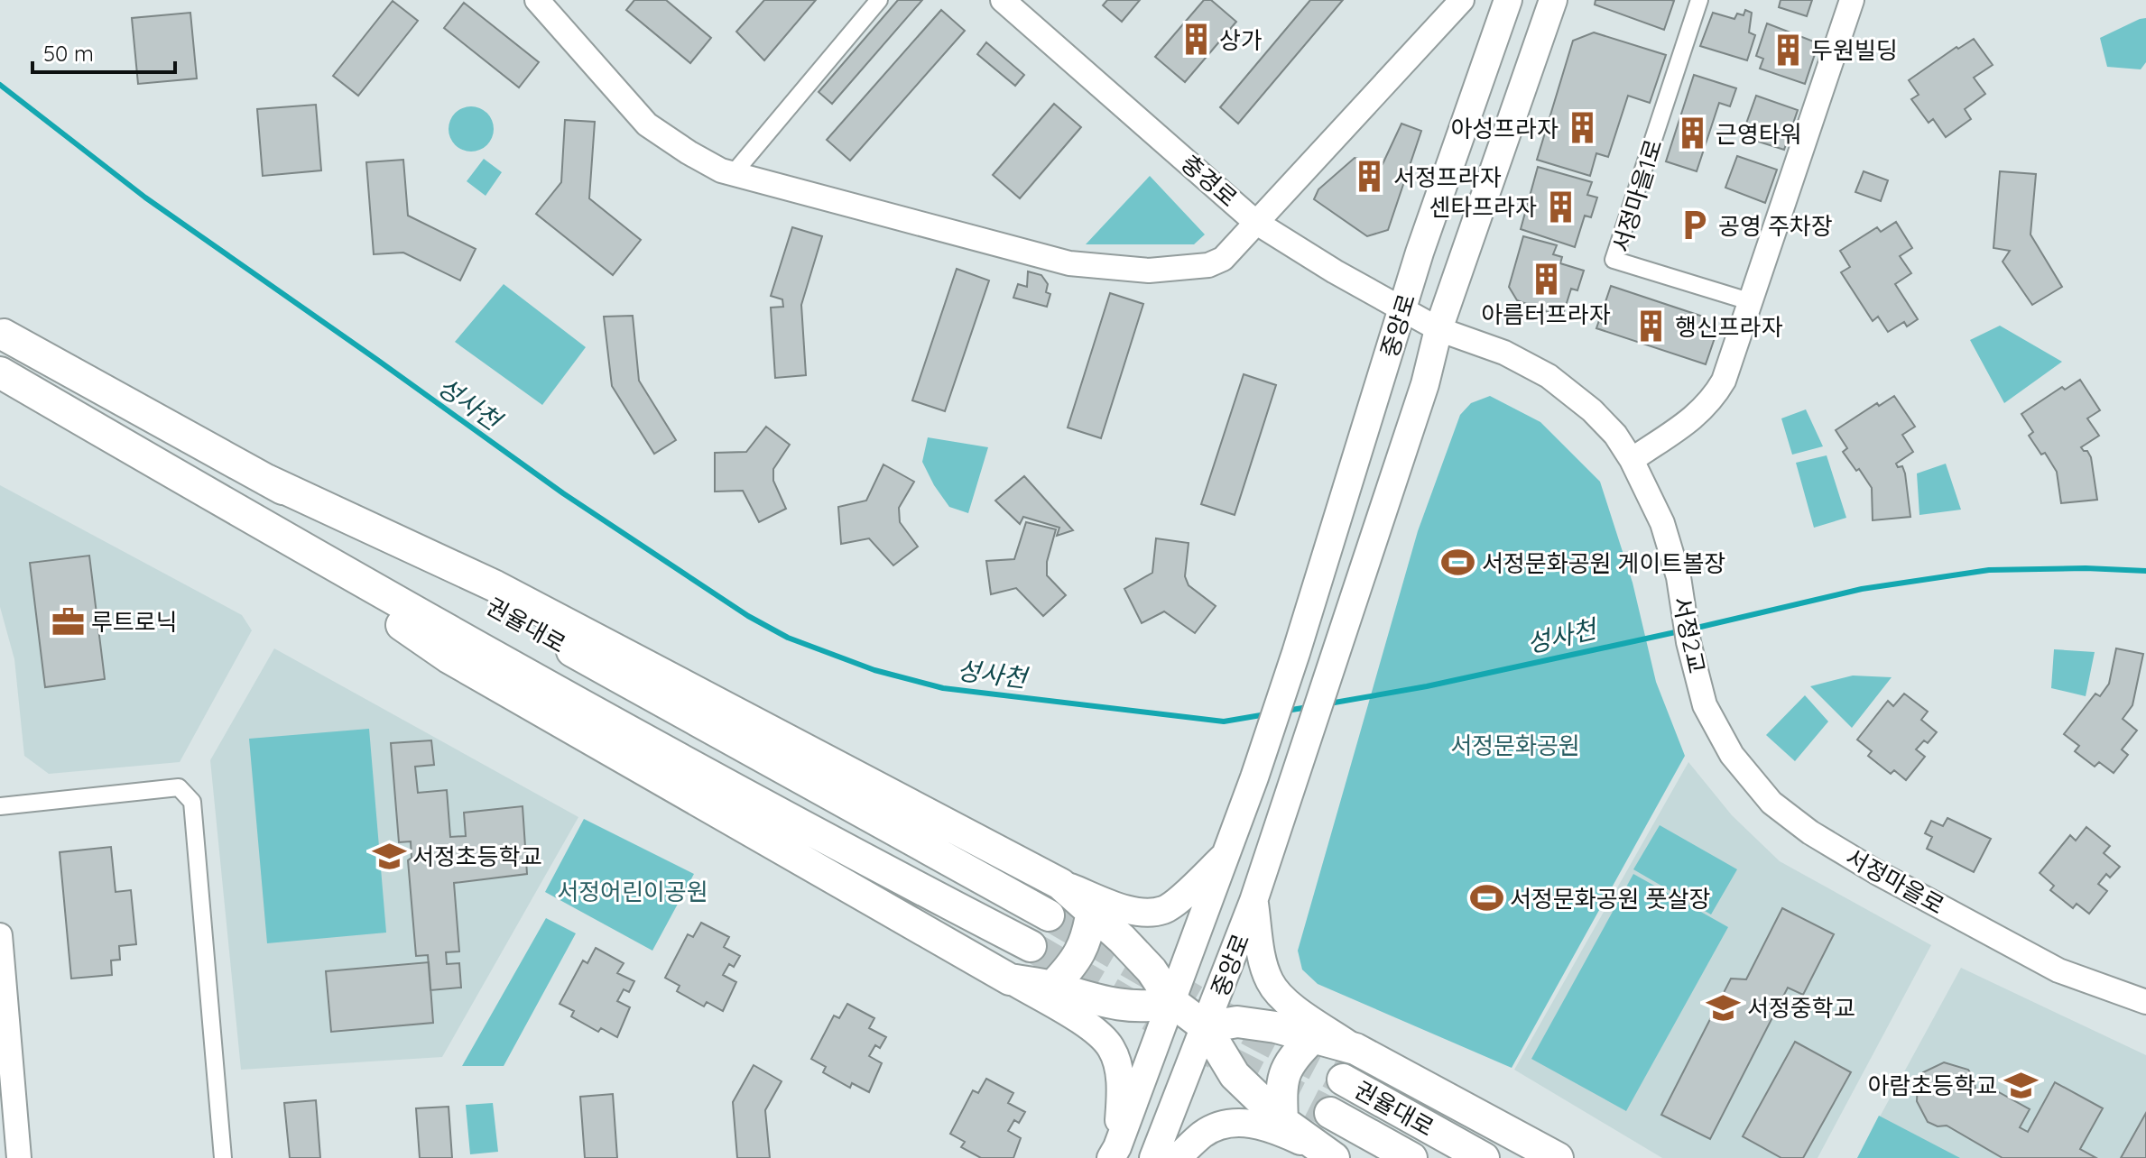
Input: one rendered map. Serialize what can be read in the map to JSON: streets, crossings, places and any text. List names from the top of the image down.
{
  "streets": {
    "highway": ["권율대로"],
    "main road": [
      "충경로",
      "중앙로",
      "서정2교",
      "서정마을로"
    ],
    "street": ["서정마을1로"]
  },
  "crossings": [
    ["충경로", "중앙로"],
    ["서정2교", "서정마을로"]
  ],
  "water": ["성사천"],
  "parks": ["서정문화공원", "서정어린이공원"],
  "places": {
    "building": [
      "상가",
      "두원빌딩",
      "아성프라자",
      "근영타워",
      "서정프라자",
      "센타프라자",
      "아름터프라자",
      "행신프라자"
    ],
    "parking": ["공영 주차장"],
    "sports": ["서정문화공원 게이트볼장", "서정문화공원 풋살장"],
    "office": ["루트로닉"],
    "school or university": ["서정초등학교", "서정중학교", "아람초등학교"]
  },
  "scale_bar": "50 m"
}
